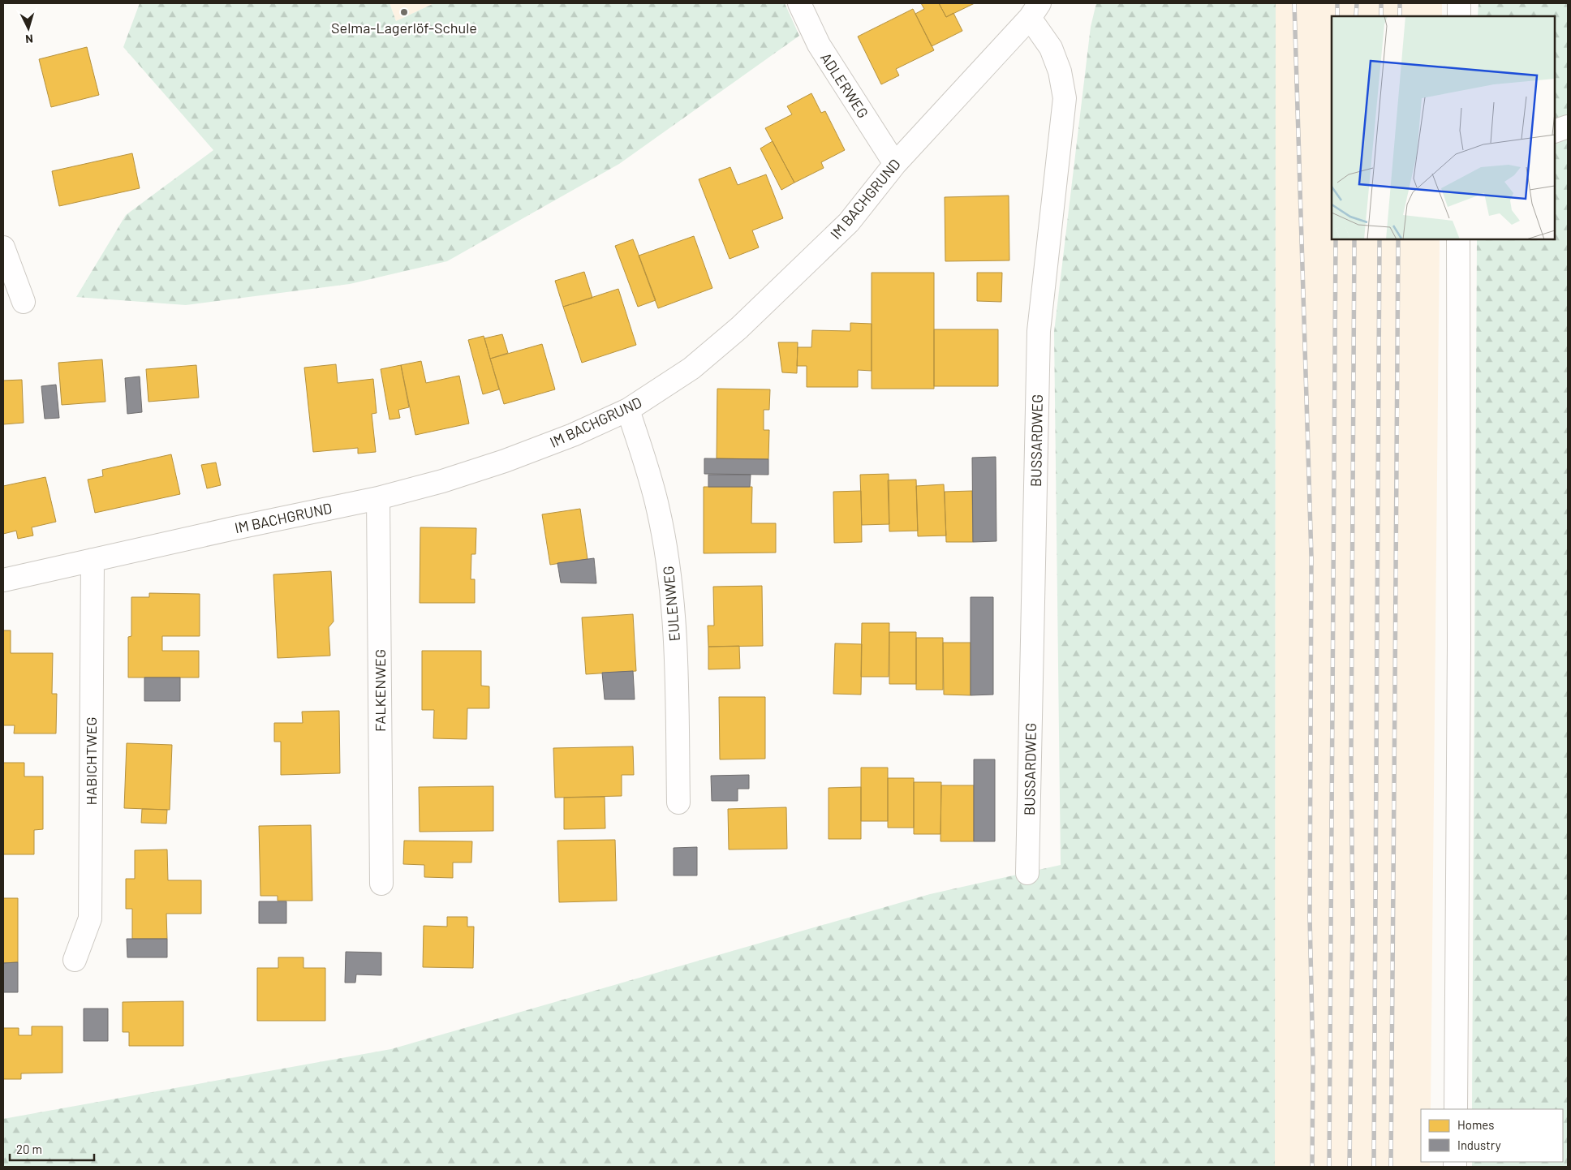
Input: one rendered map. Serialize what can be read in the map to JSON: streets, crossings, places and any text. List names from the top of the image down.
{
  "streets": {
    "street": [
      "ADLERWEG",
      "IM BACHGRUND",
      "BUSSARDWEG",
      "EULENWEG",
      "FALKENWEG",
      "HABICHTWEG"
    ]
  },
  "crossings": [
    ["ADLERWEG", "IM BACHGRUND"],
    ["IM BACHGRUND", "BUSSARDWEG"],
    ["IM BACHGRUND", "EULENWEG"],
    ["IM BACHGRUND", "FALKENWEG"],
    ["IM BACHGRUND", "HABICHTWEG"]
  ],
  "places": ["Selma-Lagerlöf-Schule"],
  "legend": ["Homes", "Industry"],
  "scale_bar": "20 m",
  "north": "bottom"
}
